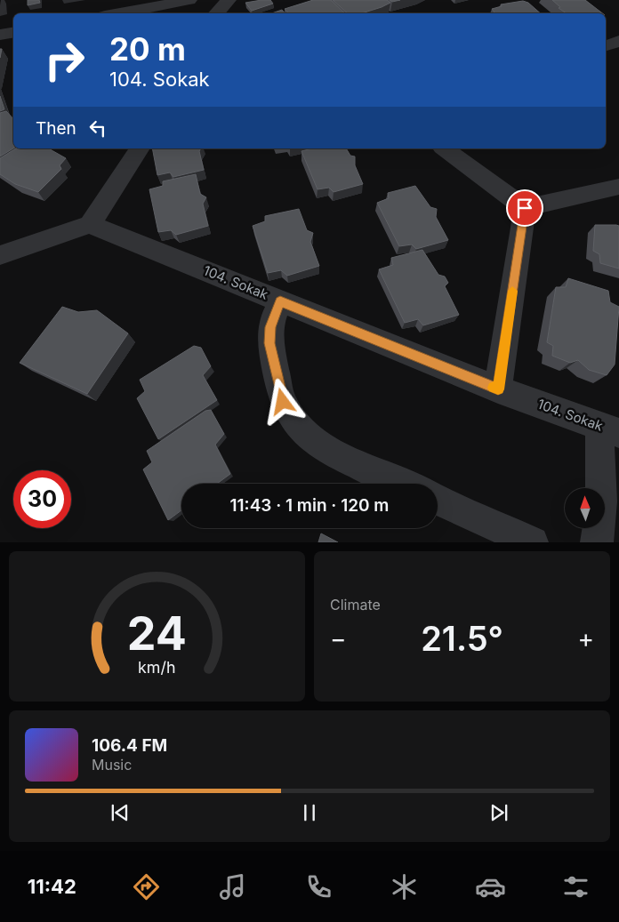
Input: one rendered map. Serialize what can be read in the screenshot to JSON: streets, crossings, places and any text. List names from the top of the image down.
{
  "streets": {
    "street": ["104. Sokak"]
  },
  "north": "top",
  "page": {
    "turn": ["20 m", "104. Sokak"],
    "then": "Then",
    "limit": "30",
    "trip": "11:43 · 1 min · 120 m",
    "tile": "Climate",
    "heat": ["−", "21.5°", "+"],
    "song": ["106.4 FM", "Music"],
    "tabs": "11:42",
    "gauge": ["24", "km/h"]
  }
}
